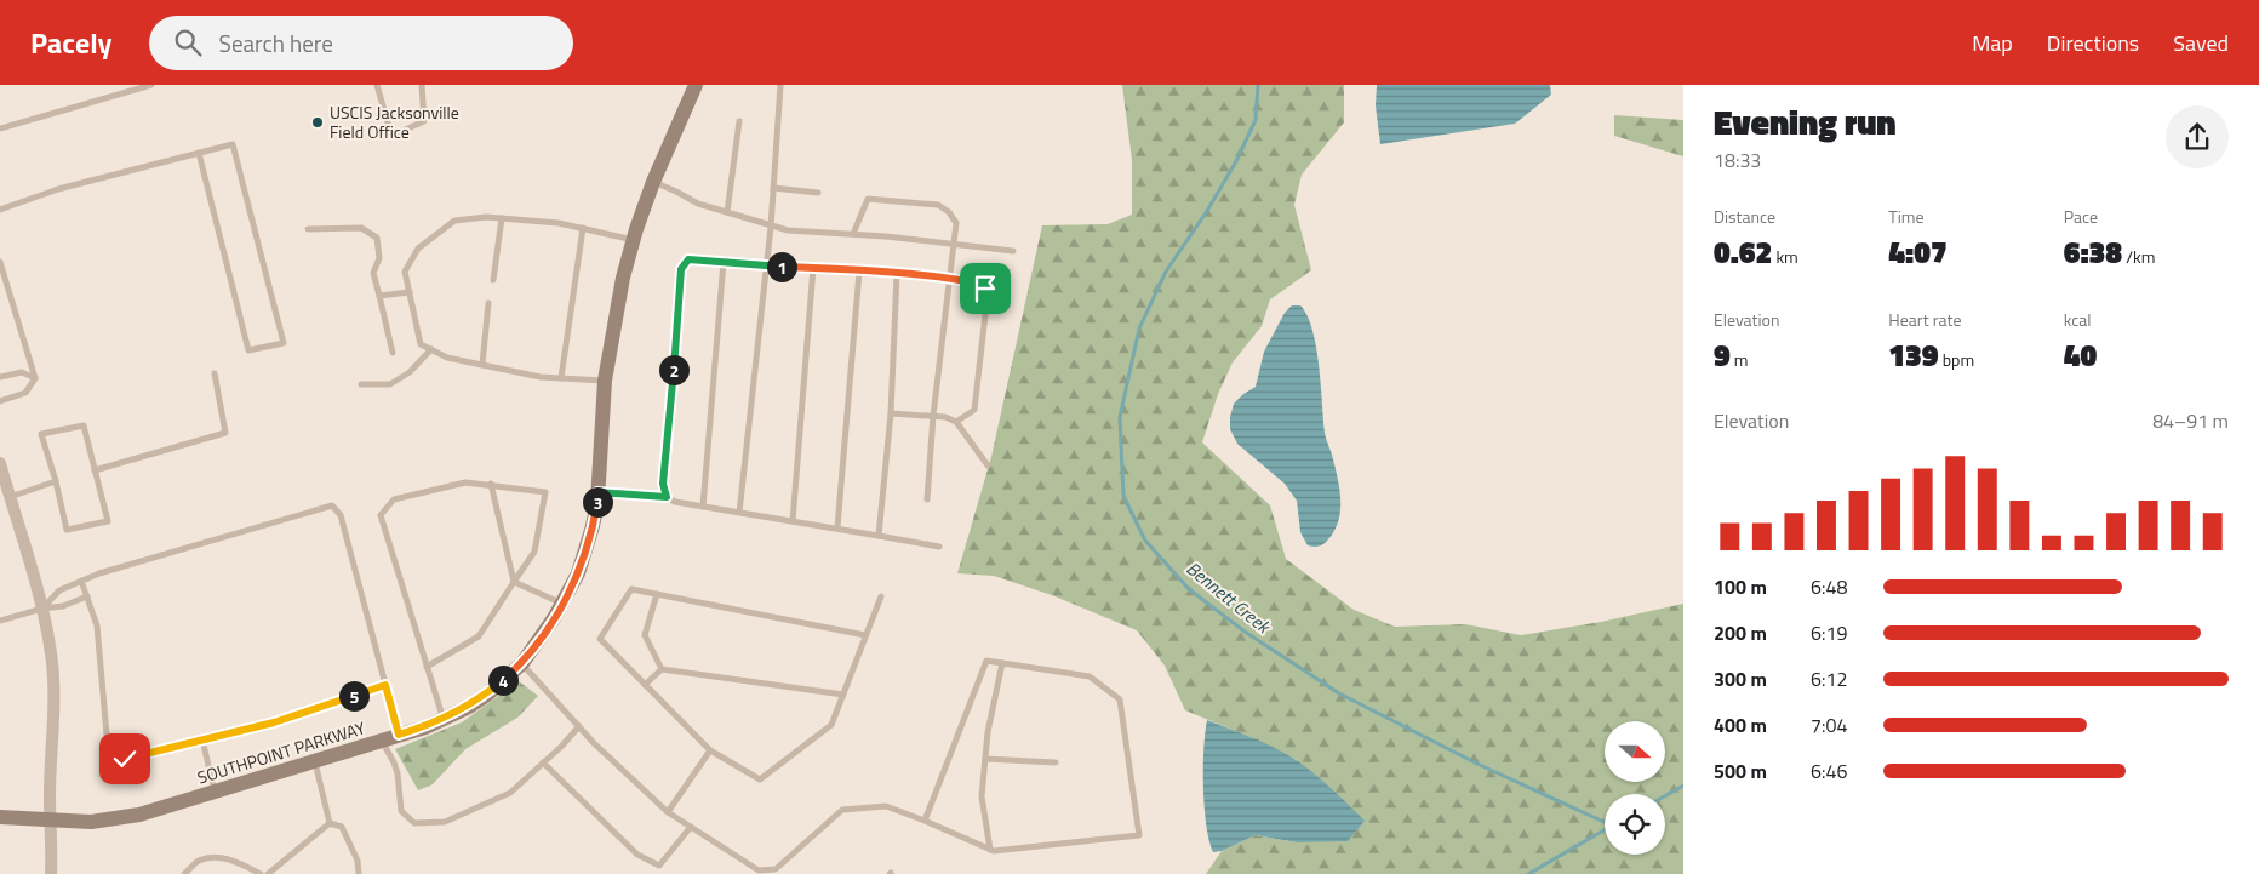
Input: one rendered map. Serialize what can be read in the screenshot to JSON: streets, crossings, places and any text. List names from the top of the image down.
{
  "streets": {
    "main road": ["SOUTHPOINT PARKWAY"]
  },
  "water": ["Bennett Creek"],
  "places": ["USCIS Jacksonville Field Office"],
  "north": "right",
  "page": {
    "header": "Pacely",
    "search": "Search here",
    "nav": ["Map", "Directions", "Saved"],
    "heading": ["Evening run", "18:33"],
    "stats": [
      ["Distance", "0.62 km"],
      ["Time", "4:07"],
      ["Pace", "6:38 /km"],
      ["Elevation", "9 m"],
      ["Heart rate", "139 bpm"],
      ["kcal", "40"]
    ],
    "pins": [
      "1",
      "2",
      "3",
      "4",
      "5"
    ],
    "chart": ["Elevation", "84–91 m"],
    "list": [
      {
        "name": "100 m",
        "note": "6:48"
      },
      {
        "name": "200 m",
        "note": "6:19"
      },
      {
        "name": "300 m",
        "note": "6:12"
      },
      {
        "name": "400 m",
        "note": "7:04"
      },
      {
        "name": "500 m",
        "note": "6:46"
      }
    ]
  }
}
